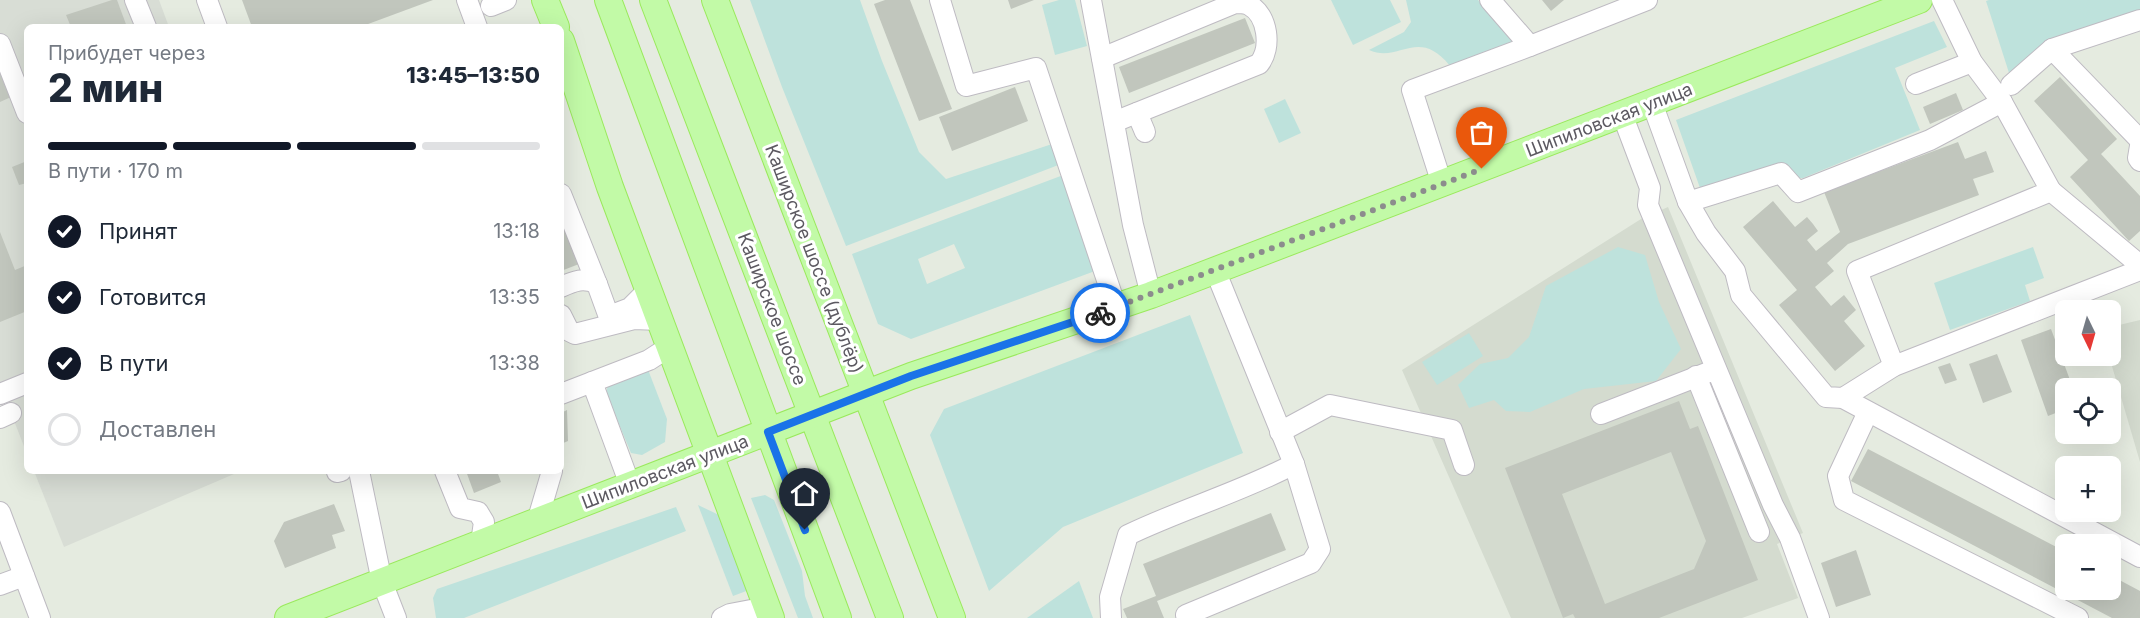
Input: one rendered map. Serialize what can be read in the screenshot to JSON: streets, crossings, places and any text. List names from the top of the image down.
{
  "streets": {
    "main road": ["Шипиловская улица", "Каширское шоссе (дублёр)", "Каширское шоссе"]
  },
  "crossings": [
    ["Шипиловская улица", "Каширское шоссе (дублёр)"],
    ["Шипиловская улица", "Каширское шоссе"]
  ],
  "north": "bottom",
  "page": {
    "heading": ["2 мин", "Прибудет через", "13:45–13:50"],
    "bar": "В пути · 170 m",
    "list": [
      ["Принят", "13:18"],
      ["Готовится", "13:35"],
      ["В пути", "13:38"],
      "Доставлен"
    ],
    "map_buttons": ["+", "−"]
  }
}
